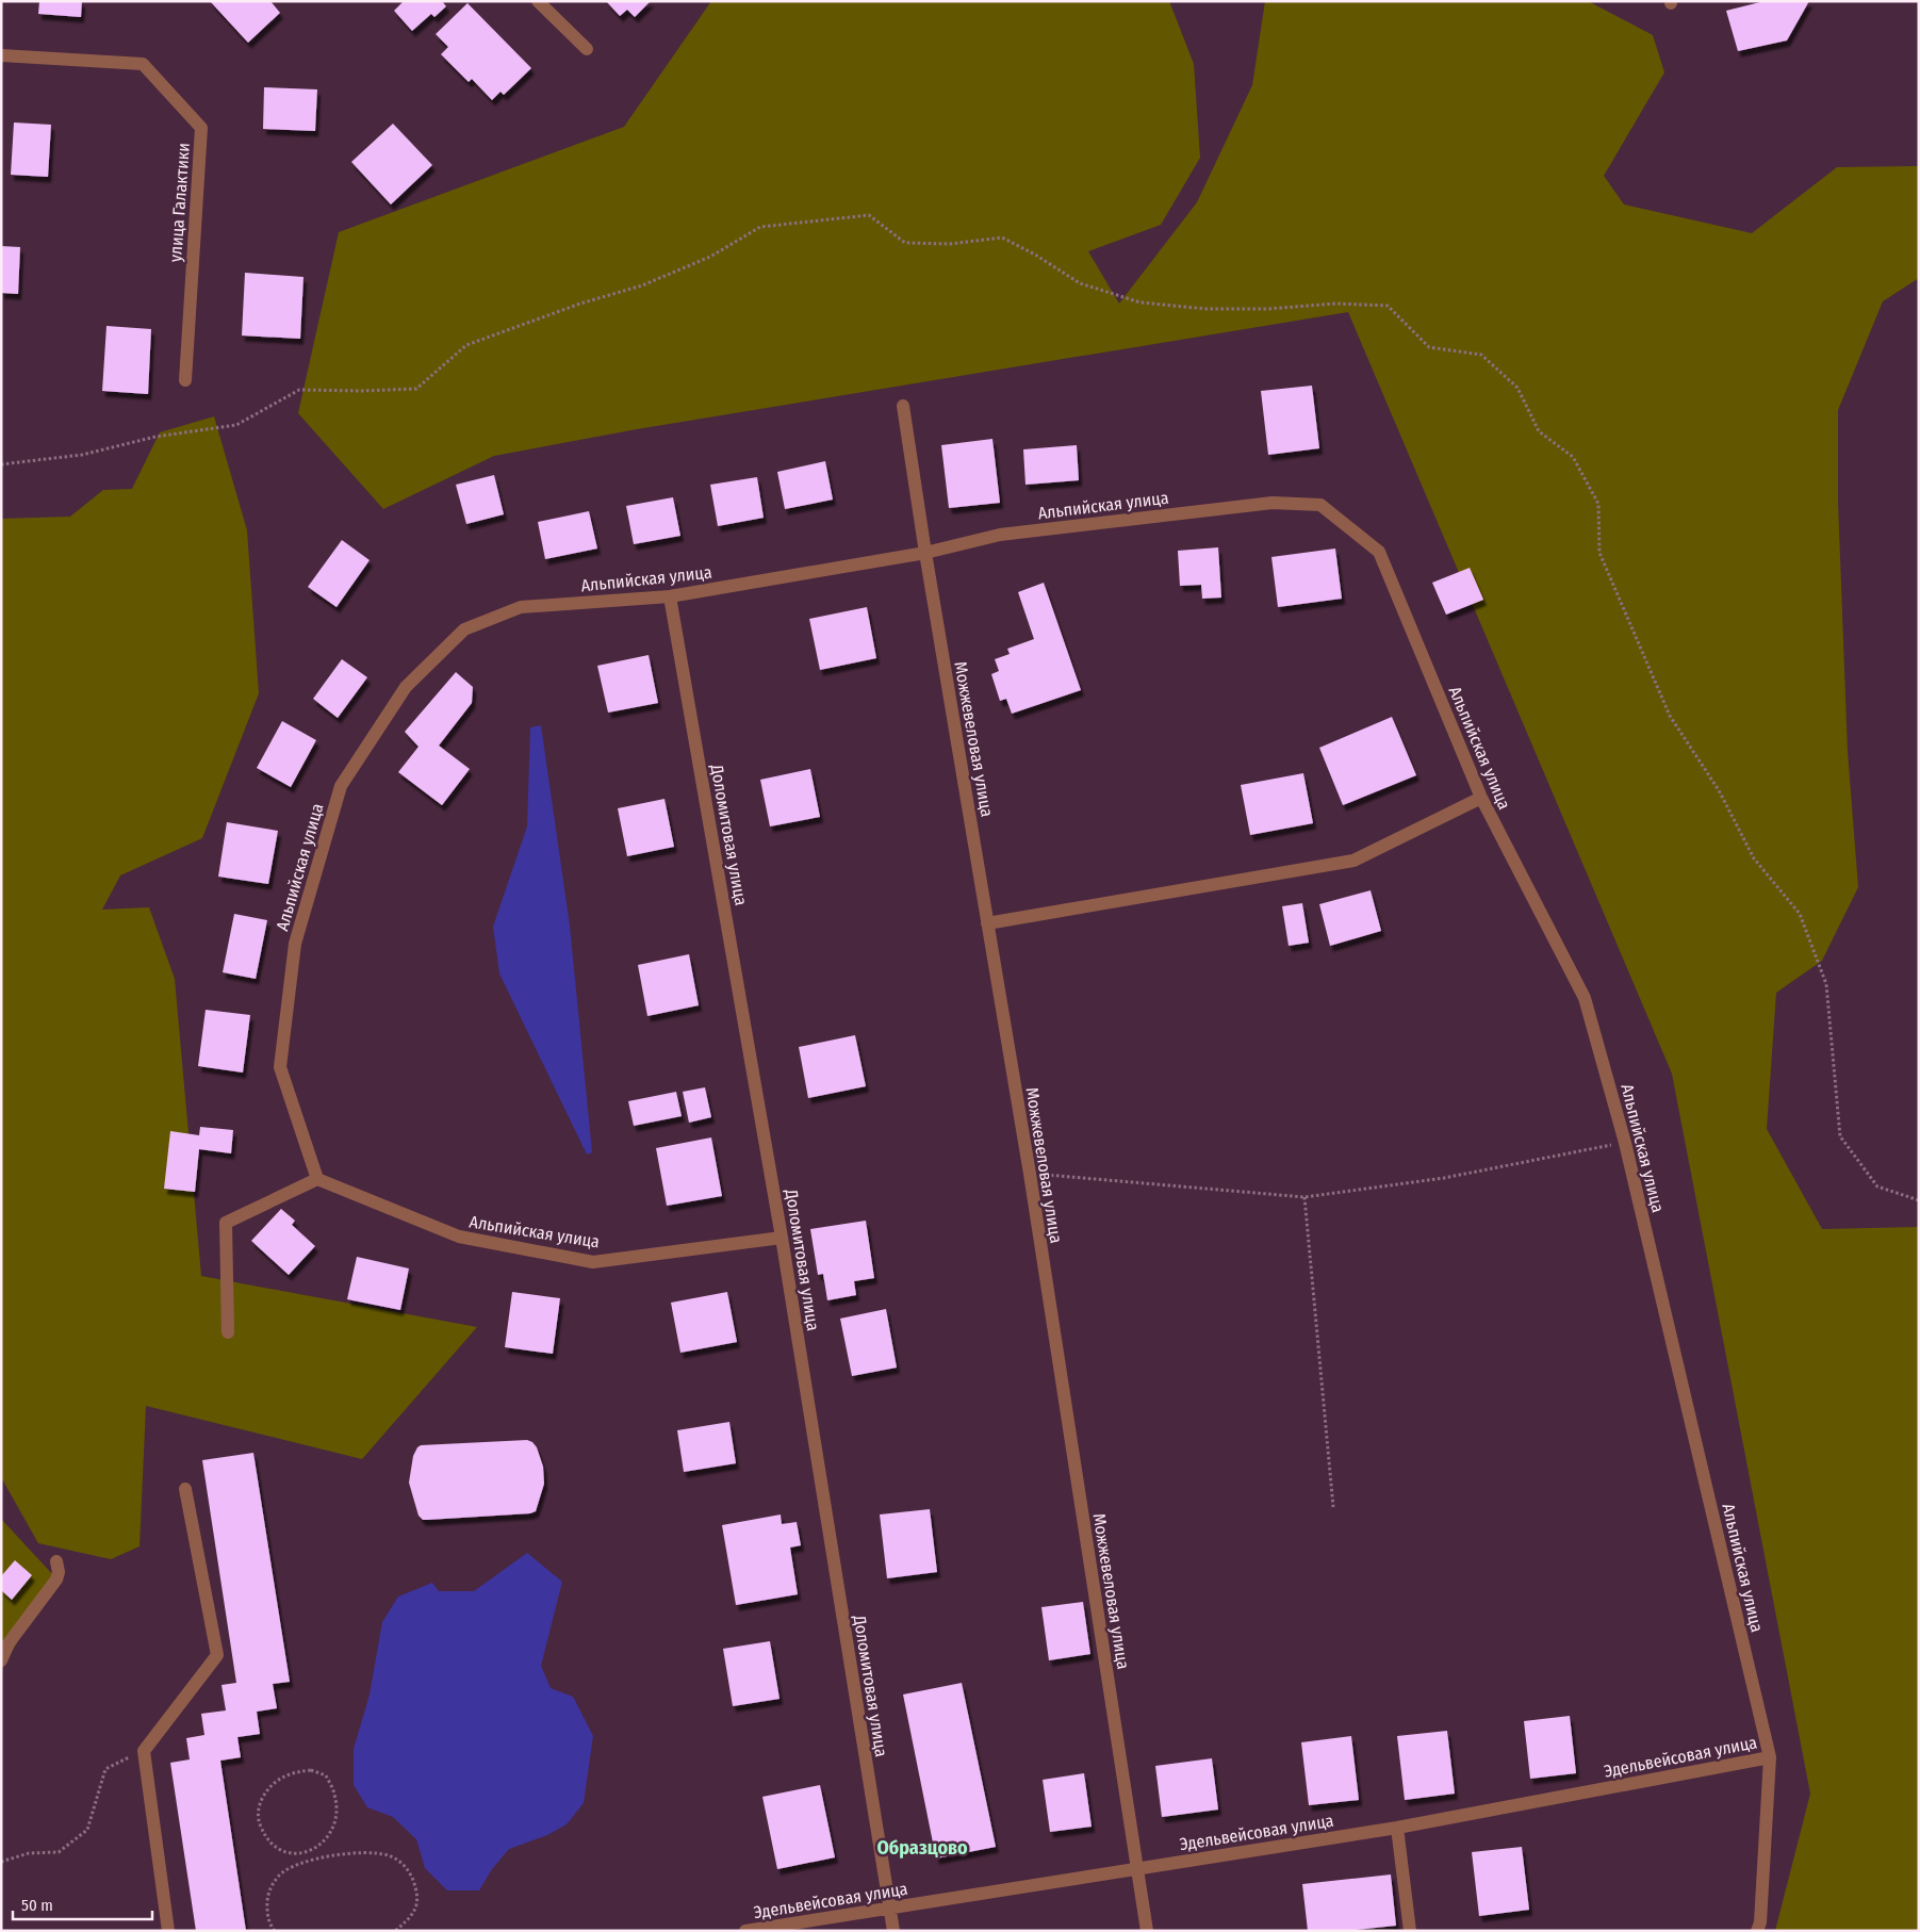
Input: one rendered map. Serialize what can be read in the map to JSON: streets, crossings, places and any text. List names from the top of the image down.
{
  "streets": {
    "street": [
      "улица Галактики",
      "Альпийская улица",
      "Можжевеловая улица",
      "Доломитовая улица",
      "Эдельвейсовая улица"
    ]
  },
  "crossings": [
    ["Альпийская улица", "Можжевеловая улица"],
    ["Альпийская улица", "Доломитовая улица"],
    ["Альпийская улица", "Эдельвейсовая улица"],
    ["Можжевеловая улица", "Эдельвейсовая улица"],
    ["Доломитовая улица", "Эдельвейсовая улица"]
  ],
  "districts": ["Образцово"],
  "scale_bar": "50 m"
}
